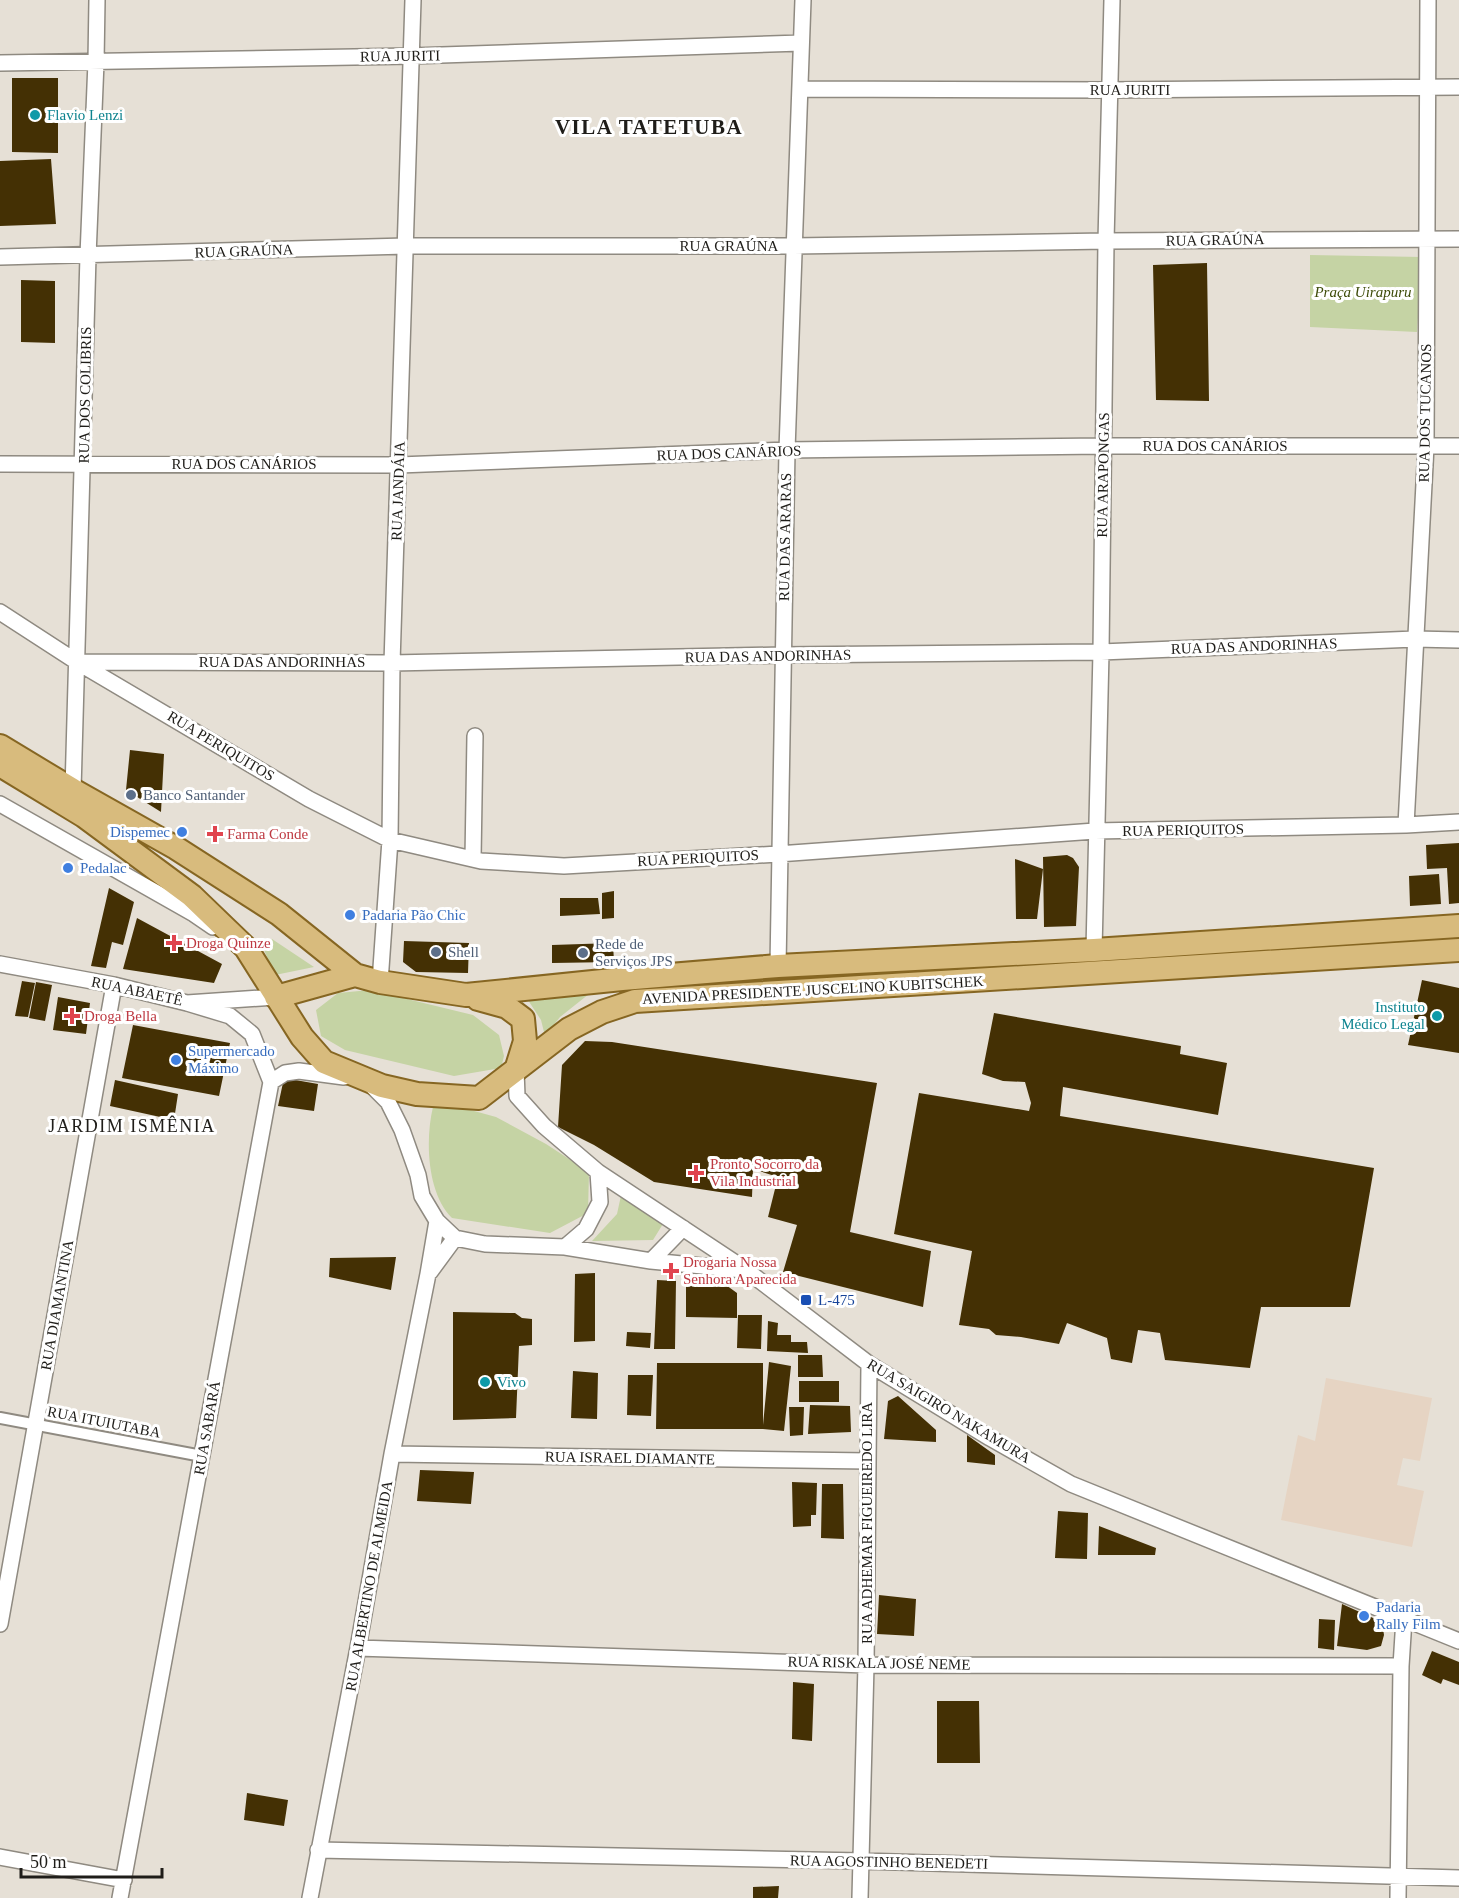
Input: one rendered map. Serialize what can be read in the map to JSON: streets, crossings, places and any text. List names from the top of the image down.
{
  "streets": {
    "main road": ["AVENIDA PRESIDENTE JUSCELINO KUBITSCHEK"],
    "street": [
      "RUA JURITI",
      "RUA GRAÚNA",
      "RUA DOS COLIBRIS",
      "RUA DOS TUCANOS",
      "RUA DOS CANÁRIOS",
      "RUA ARAPONGAS",
      "RUA JANDÁIA",
      "RUA DAS ARARAS",
      "RUA DAS ANDORINHAS",
      "RUA PERIQUITOS",
      "RUA ABAETÊ",
      "RUA DIAMANTINA",
      "RUA SAIGIRO NAKAMURA",
      "RUA ITUIUTABA",
      "RUA SABARÁ",
      "RUA ISRAEL DIAMANTE",
      "RUA ADHEMAR FIGUEIREDO LIRA",
      "RUA ALBERTINO DE ALMEIDA",
      "RUA RISKALA JOSÉ NEME",
      "RUA AGOSTINHO BENEDETI"
    ]
  },
  "crossings": [
    ["RUA JURITI", "RUA DOS COLIBRIS"],
    ["RUA JURITI", "RUA DOS TUCANOS"],
    ["RUA JURITI", "RUA ARAPONGAS"],
    ["RUA JURITI", "RUA JANDÁIA"],
    ["RUA JURITI", "RUA DAS ARARAS"],
    ["RUA GRAÚNA", "RUA DOS COLIBRIS"],
    ["RUA GRAÚNA", "RUA DOS TUCANOS"],
    ["RUA GRAÚNA", "RUA ARAPONGAS"],
    ["RUA GRAÚNA", "RUA JANDÁIA"],
    ["RUA GRAÚNA", "RUA DAS ARARAS"],
    ["RUA DOS COLIBRIS", "RUA DOS CANÁRIOS"],
    ["RUA DOS COLIBRIS", "RUA DAS ANDORINHAS"],
    ["RUA DOS COLIBRIS", "RUA PERIQUITOS"],
    ["RUA DOS COLIBRIS", "AVENIDA PRESIDENTE JUSCELINO KUBITSCHEK"],
    ["RUA DOS TUCANOS", "RUA DOS CANÁRIOS"],
    ["RUA DOS TUCANOS", "RUA DAS ANDORINHAS"],
    ["RUA DOS TUCANOS", "RUA PERIQUITOS"],
    ["RUA DOS CANÁRIOS", "RUA ARAPONGAS"],
    ["RUA DOS CANÁRIOS", "RUA JANDÁIA"],
    ["RUA DOS CANÁRIOS", "RUA DAS ARARAS"],
    ["RUA ARAPONGAS", "RUA DAS ANDORINHAS"],
    ["RUA ARAPONGAS", "RUA PERIQUITOS"],
    ["RUA ARAPONGAS", "AVENIDA PRESIDENTE JUSCELINO KUBITSCHEK"],
    ["RUA JANDÁIA", "RUA DAS ANDORINHAS"],
    ["RUA JANDÁIA", "RUA PERIQUITOS"],
    ["RUA JANDÁIA", "AVENIDA PRESIDENTE JUSCELINO KUBITSCHEK"],
    ["RUA DAS ARARAS", "RUA DAS ANDORINHAS"],
    ["RUA DAS ARARAS", "RUA PERIQUITOS"],
    ["RUA DAS ARARAS", "AVENIDA PRESIDENTE JUSCELINO KUBITSCHEK"],
    ["RUA DAS ANDORINHAS", "RUA PERIQUITOS"],
    ["AVENIDA PRESIDENTE JUSCELINO KUBITSCHEK", "RUA ABAETÊ"],
    ["AVENIDA PRESIDENTE JUSCELINO KUBITSCHEK", "RUA SAIGIRO NAKAMURA"],
    ["RUA ABAETÊ", "RUA DIAMANTINA"],
    ["RUA DIAMANTINA", "RUA ITUIUTABA"],
    ["RUA SAIGIRO NAKAMURA", "RUA ADHEMAR FIGUEIREDO LIRA"],
    ["RUA ITUIUTABA", "RUA SABARÁ"],
    ["RUA ISRAEL DIAMANTE", "RUA ADHEMAR FIGUEIREDO LIRA"],
    ["RUA ISRAEL DIAMANTE", "RUA ALBERTINO DE ALMEIDA"],
    ["RUA ADHEMAR FIGUEIREDO LIRA", "RUA RISKALA JOSÉ NEME"],
    ["RUA ADHEMAR FIGUEIREDO LIRA", "RUA AGOSTINHO BENEDETI"],
    ["RUA ALBERTINO DE ALMEIDA", "RUA RISKALA JOSÉ NEME"],
    ["RUA ALBERTINO DE ALMEIDA", "RUA AGOSTINHO BENEDETI"]
  ],
  "districts": ["VILA TATETUBA", "JARDIM ISMÊNIA"],
  "parks": ["Praça Uirapuru"],
  "places": {
    "other": [
      "Flavio Lenzi",
      "Banco Santander",
      "Dispemec",
      "Pedalac",
      "Padaria Pão Chic",
      "Shell",
      "Rede de Serviços JPS",
      "Instituto Médico Legal",
      "Supermercado Máximo",
      "Vivo",
      "Padaria Rally Film"
    ],
    "health": [
      "Farma Conde",
      "Droga Quinze",
      "Droga Bella",
      "Pronto Socorro da Vila Industrial",
      "Drogaria Nossa Senhora Aparecida"
    ],
    "transit": ["L-475"]
  },
  "scale_bar": "50 m"
}
